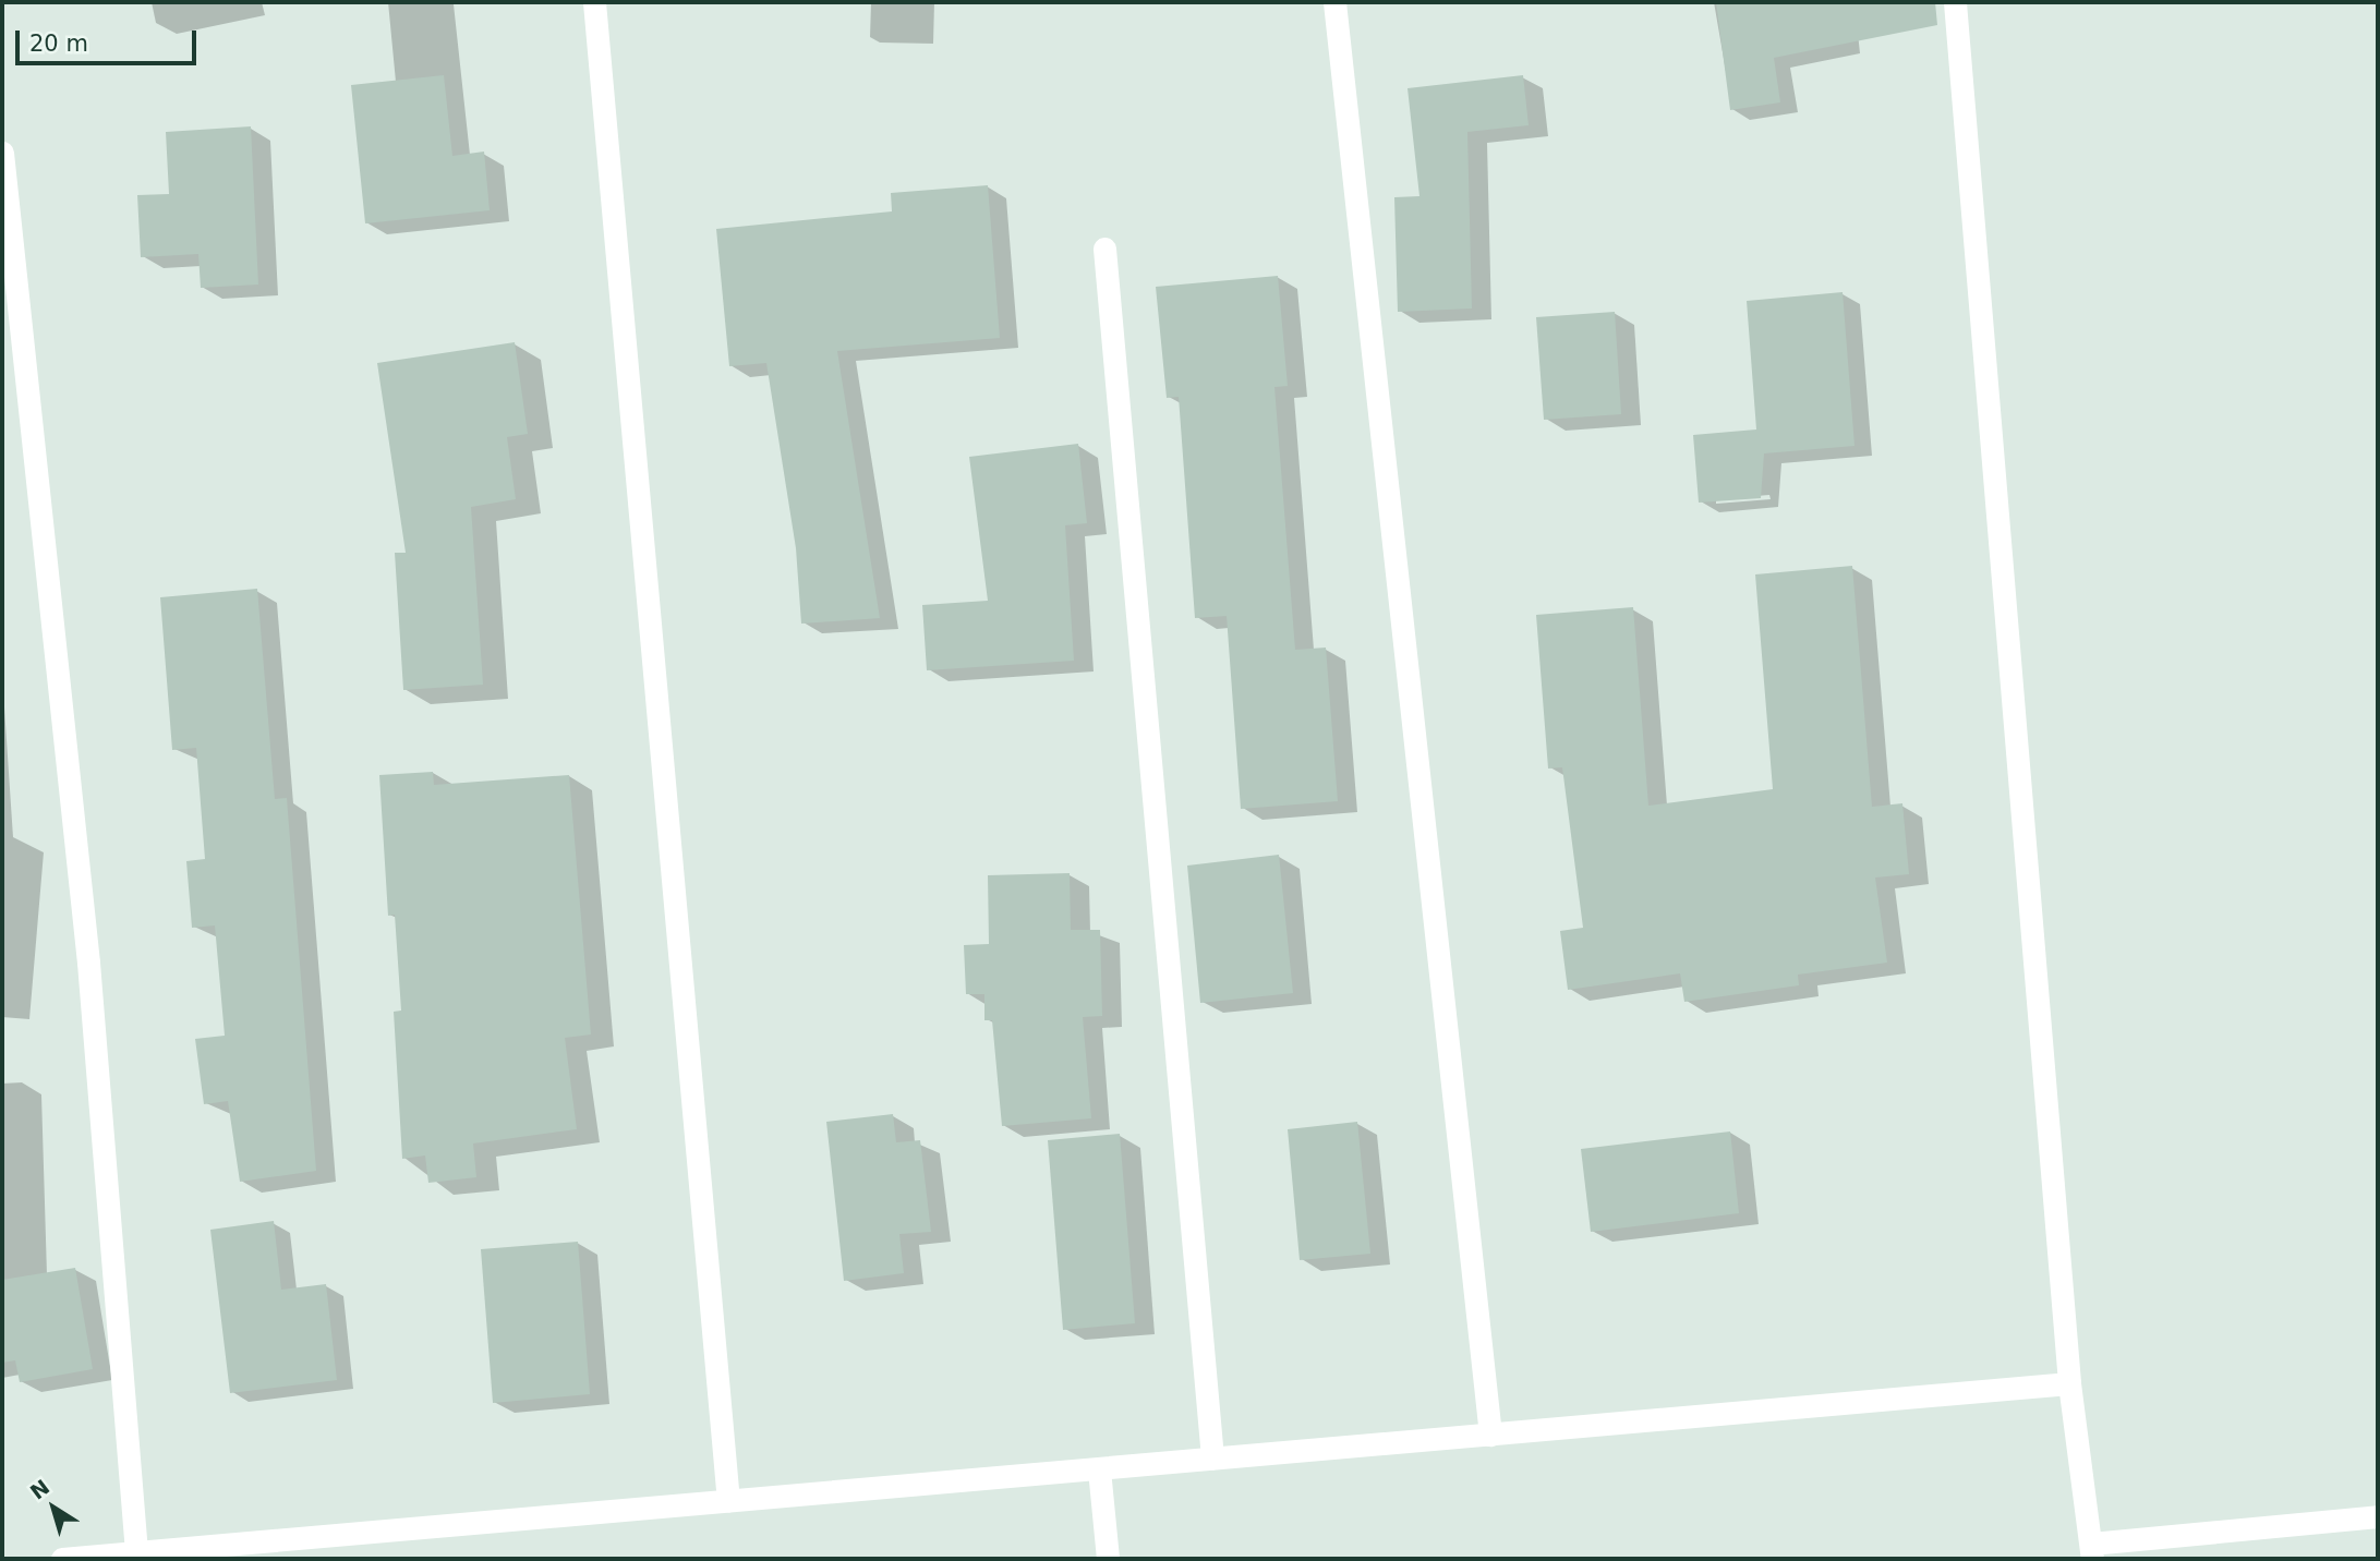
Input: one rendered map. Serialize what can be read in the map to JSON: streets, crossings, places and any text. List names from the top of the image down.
{
  "scale_bar": "20 m",
  "north": "top left"
}
